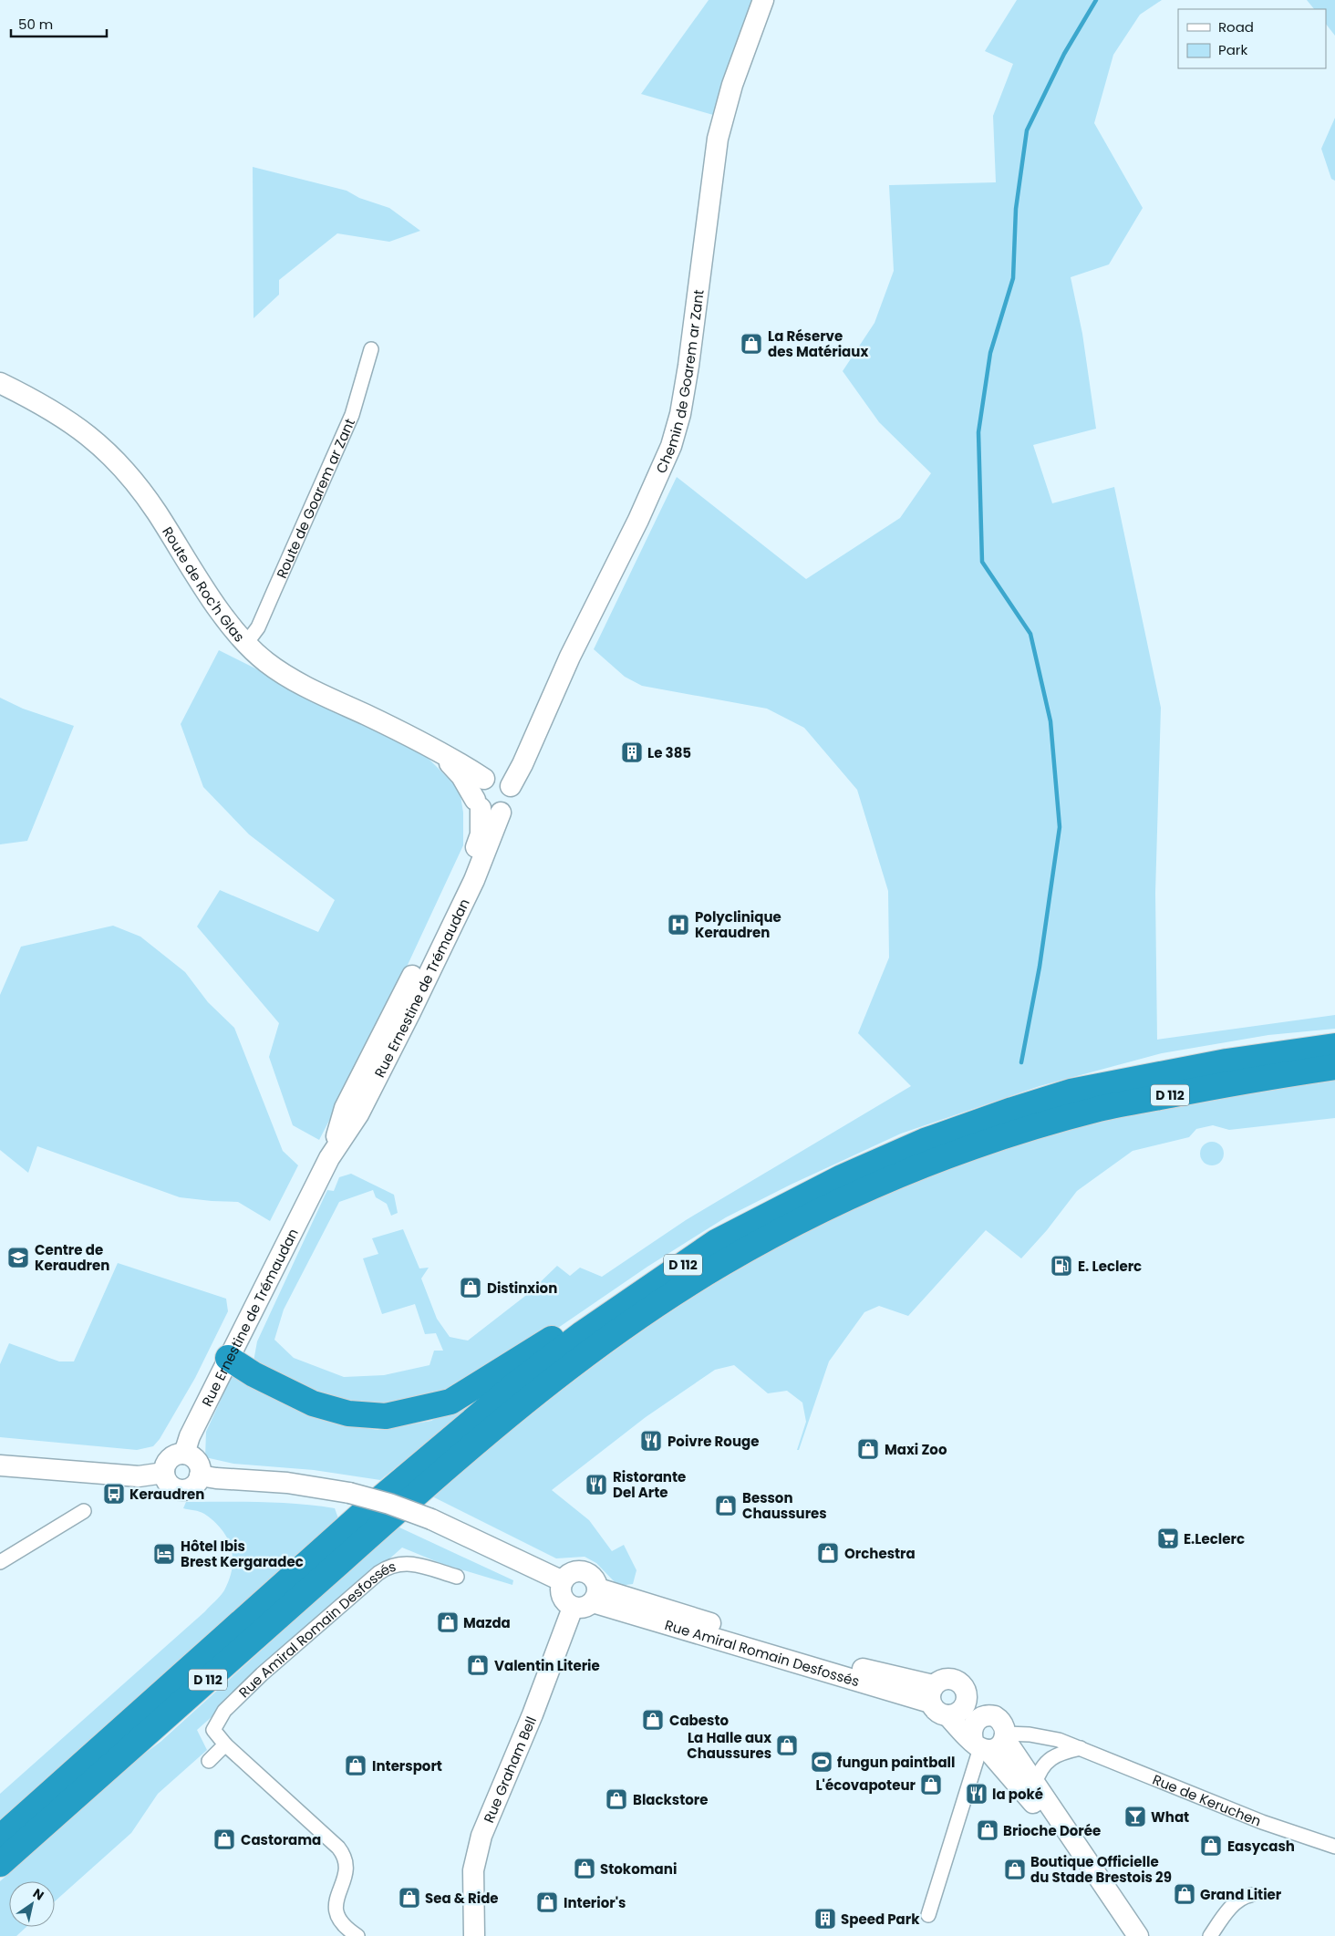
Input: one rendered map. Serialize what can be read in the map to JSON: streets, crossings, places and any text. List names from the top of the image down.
{
  "streets": {
    "highway": ["D 112"],
    "street": [
      "Chemin de Goarem ar Zant",
      "Route de Goarem ar Zant",
      "Route de Roc'h Glas",
      "Rue Ernestine de Trémaudan",
      "Rue Amiral Romain Desfossés",
      "Rue Graham Bell",
      "Rue de Keruchen"
    ]
  },
  "crossings": [
    ["Chemin de Goarem ar Zant", "Route de Roc'h Glas"],
    ["Chemin de Goarem ar Zant", "Rue Ernestine de Trémaudan"],
    ["Route de Goarem ar Zant", "Route de Roc'h Glas"],
    ["Route de Roc'h Glas", "Rue Ernestine de Trémaudan"],
    ["Rue Amiral Romain Desfossés", "Rue Graham Bell"]
  ],
  "places": {
    "shop": [
      "La Réserve des Matériaux",
      "Distinxion",
      "Maxi Zoo",
      "Besson Chaussures",
      "Orchestra",
      "Mazda",
      "Valentin Literie",
      "Cabesto",
      "La Halle aux Chaussures",
      "Intersport",
      "L'écovapoteur",
      "Blackstore",
      "Brioche Dorée",
      "Castorama",
      "Easycash",
      "Stokomani",
      "Boutique Officielle du Stade Brestois 29",
      "Grand Litier",
      "Sea & Ride",
      "Interior's"
    ],
    "building": ["Le 385", "Speed Park"],
    "hospital": ["Polyclinique Keraudren"],
    "school or university": ["Centre de Keraudren"],
    "fuel station": ["E. Leclerc"],
    "restaurant": ["Poivre Rouge", "Ristorante Del Arte", "la poké"],
    "bus stop": ["Keraudren"],
    "supermarket": ["E.Leclerc"],
    "hotel": ["Hôtel Ibis Brest Kergaradec"],
    "sports": ["fungun paintball"],
    "bar": ["What"]
  },
  "legend": ["Road", "Park"],
  "scale_bar": "50 m",
  "north": "top right"
}
